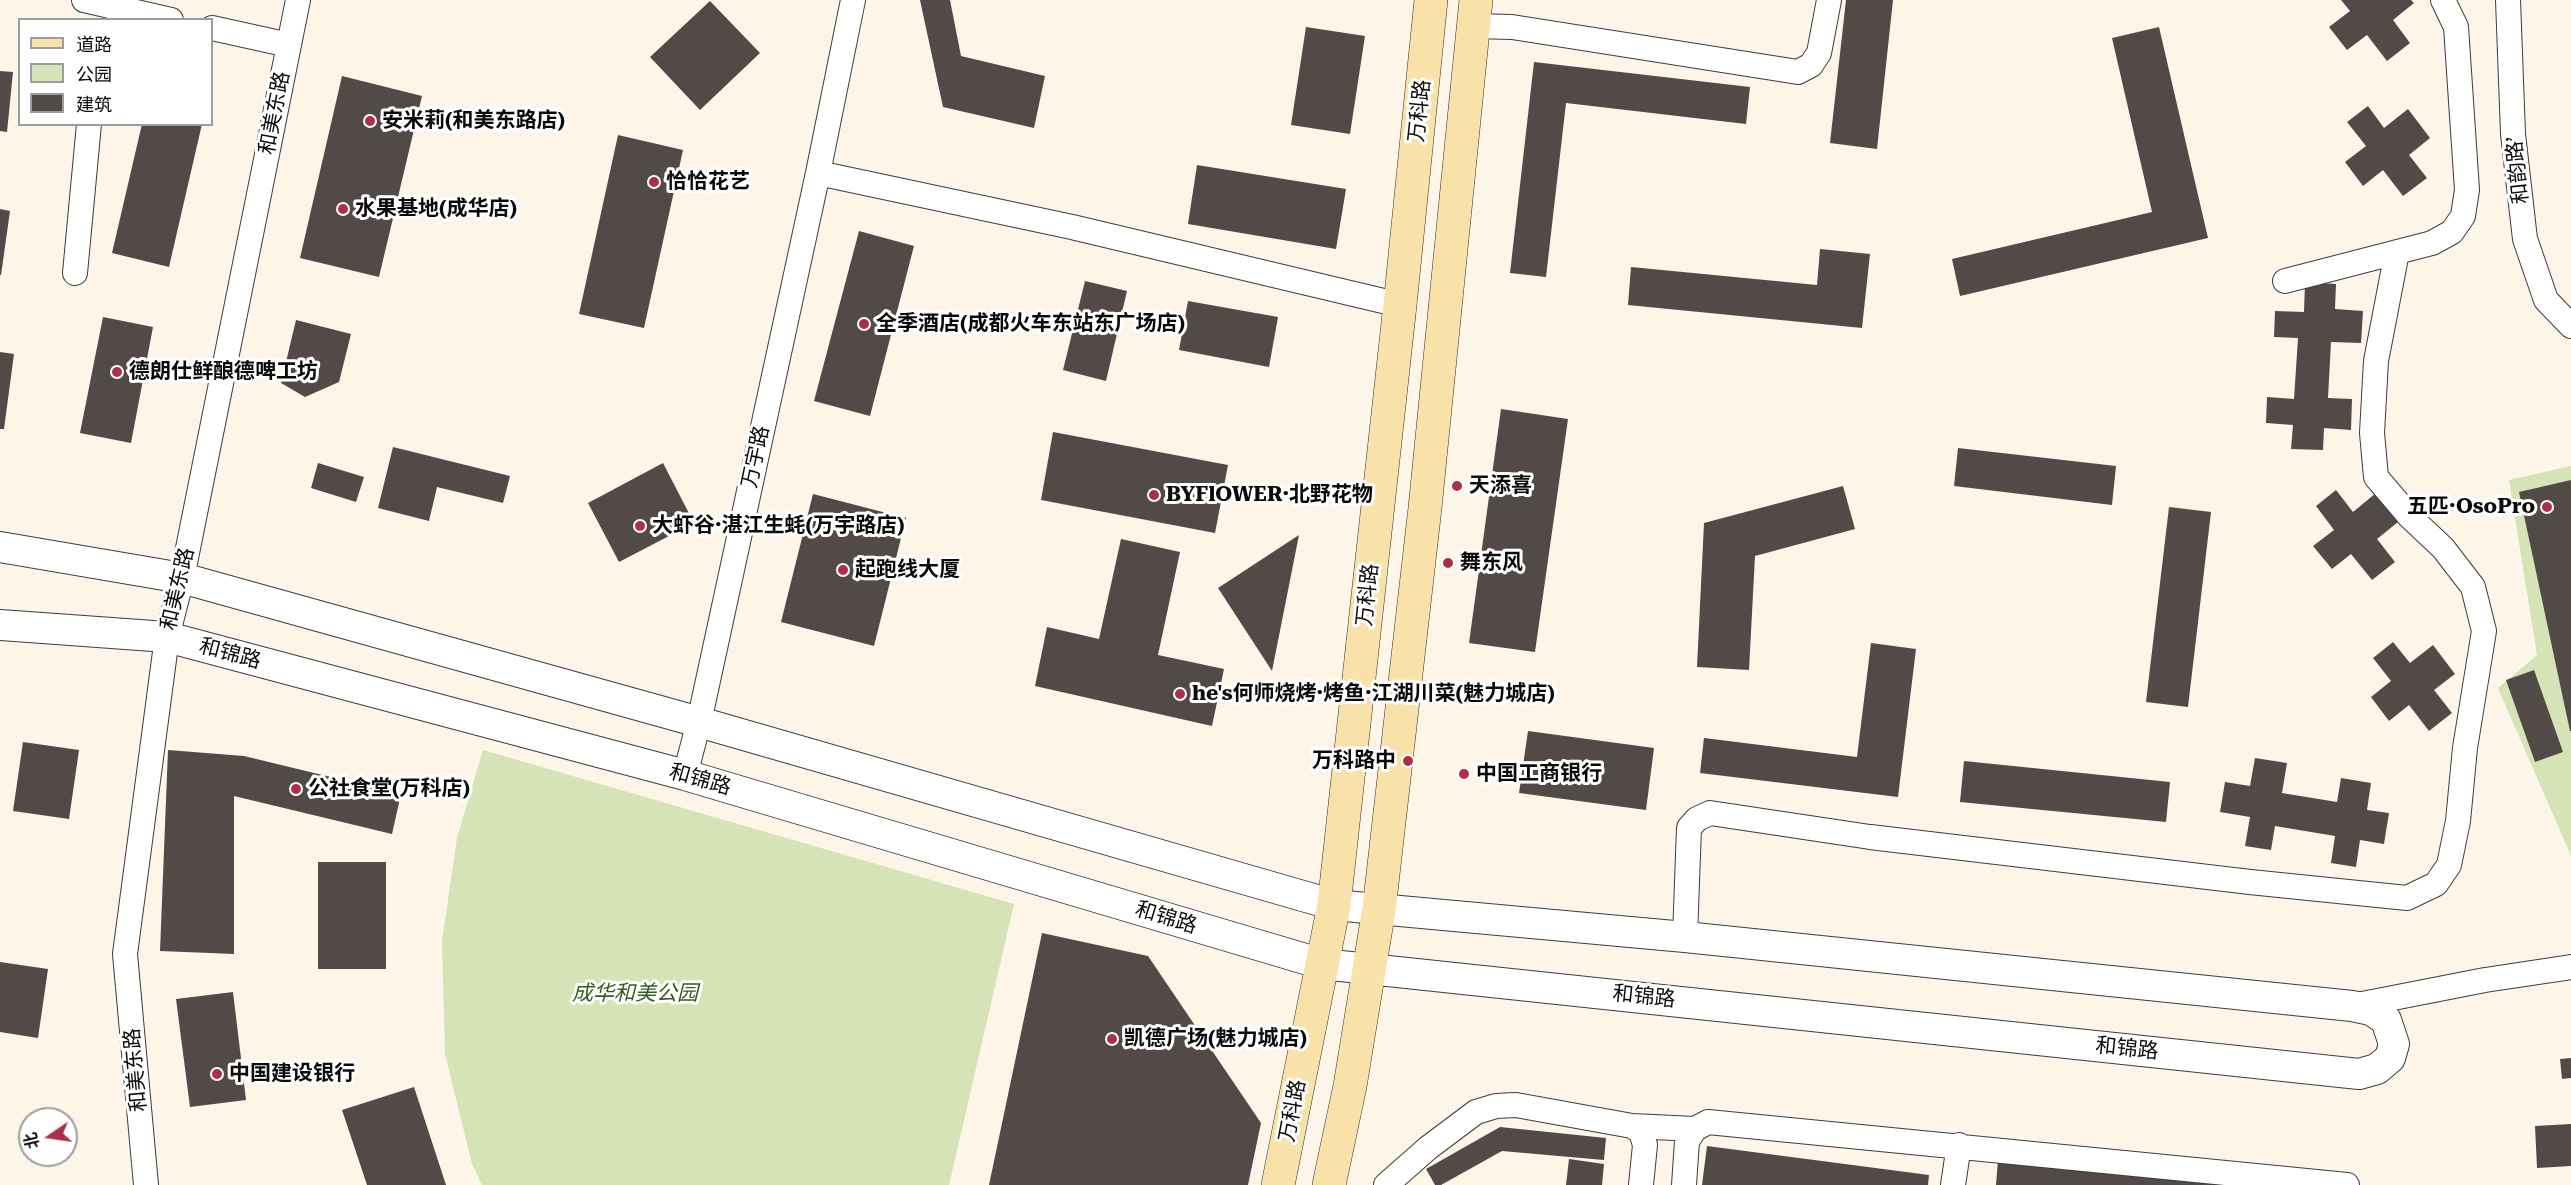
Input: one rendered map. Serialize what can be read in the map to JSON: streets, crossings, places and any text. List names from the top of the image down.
{
  "streets": {
    "main road": ["万科路"],
    "street": [
      "和美东路",
      "和韵路’",
      "万宇路",
      "和锦路"
    ]
  },
  "crossings": [
    ["万科路", "和锦路"],
    ["和美东路", "和锦路"],
    ["万宇路", "和锦路"]
  ],
  "parks": ["成华和美公园"],
  "places": [
    "安米莉(和美东路店)",
    "恰恰花艺",
    "水果基地(成华店)",
    "全季酒店(成都火车东站东广场店)",
    "德朗仕鲜酿德啤工坊",
    "天添喜",
    "BYFlOWER·北野花物",
    "五匹·OsoPro",
    "大虾谷·湛江生蚝(万宇路店)",
    "舞东风",
    "起跑线大厦",
    "he's何师烧烤·烤鱼·江湖川菜(魅力城店)",
    "万科路中",
    "中国工商银行",
    "公社食堂(万科店)",
    "凯德广场(魅力城店)",
    "中国建设银行"
  ],
  "legend": ["道路", "公园", "建筑"],
  "north": "left"
}
